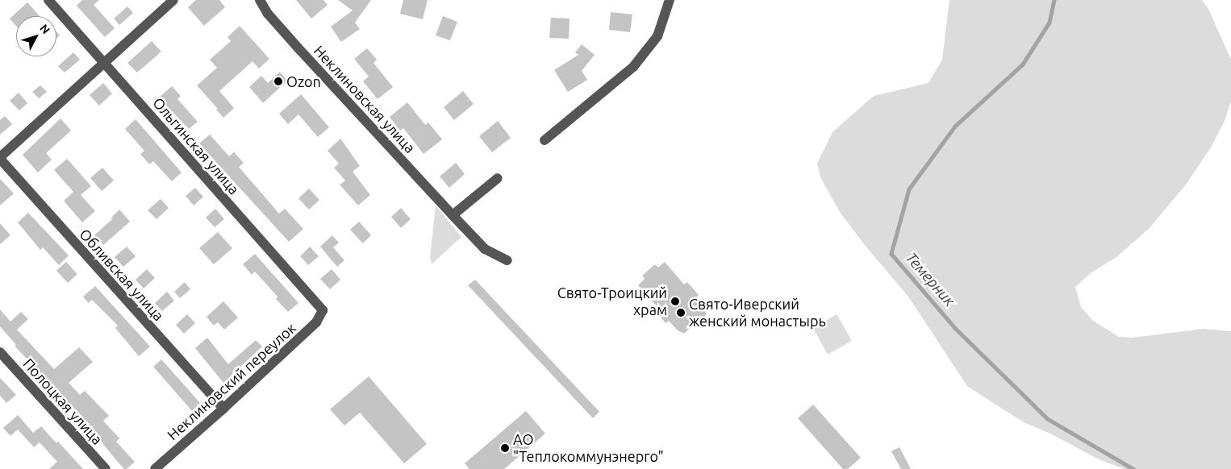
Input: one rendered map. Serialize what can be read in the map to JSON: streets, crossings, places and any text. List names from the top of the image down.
{
  "streets": {
    "street": [
      "Неклиновская улица",
      "Ольгинская улица",
      "Обливская улица",
      "Неклиновский переулок",
      "Полоцкая улица"
    ]
  },
  "crossings": [
    ["Ольгинская улица", "Неклиновский переулок"],
    ["Обливская улица", "Неклиновский переулок"]
  ],
  "water": ["Темерник"],
  "places": [
    "Ozon",
    "Свято-Троицкий храм",
    "Свято-Иверский женский монастырь",
    "АО \"Теплокоммунэнерго\""
  ],
  "north": "top right"
}
